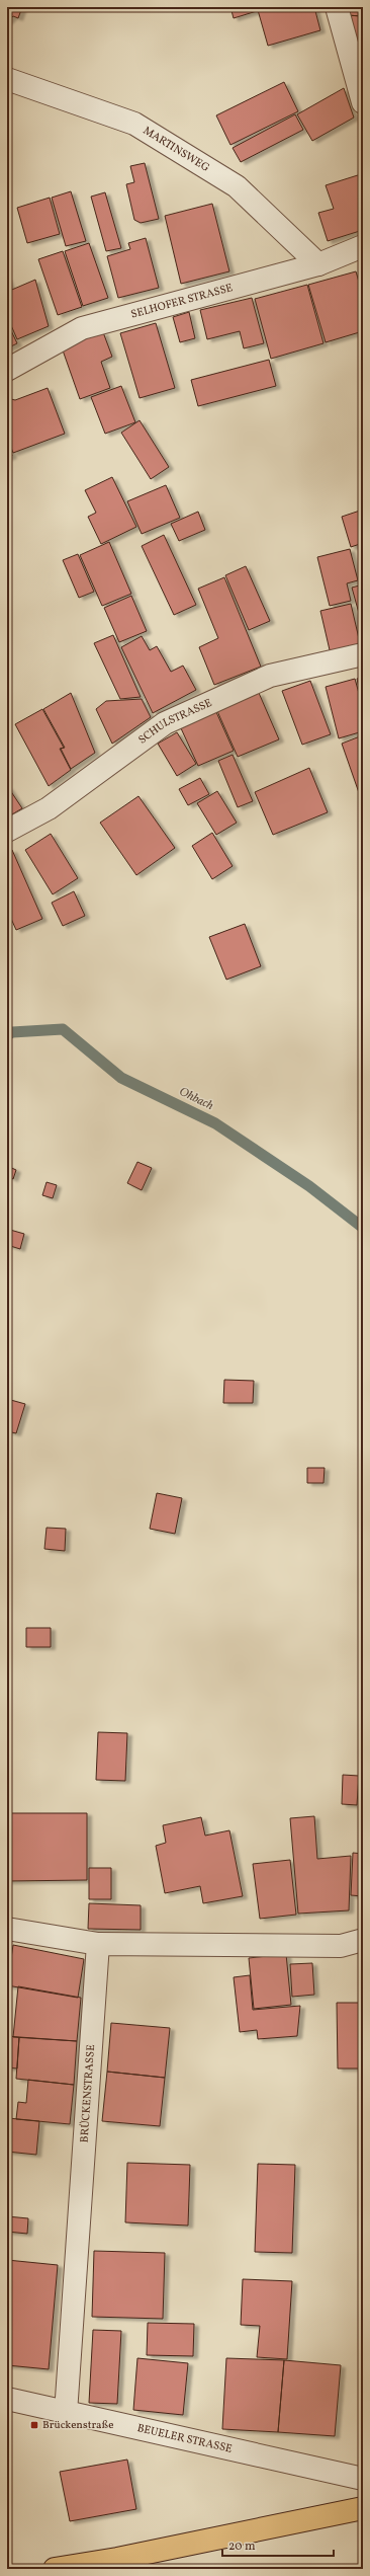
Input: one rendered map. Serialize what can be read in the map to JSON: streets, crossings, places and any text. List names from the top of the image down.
{
  "streets": {
    "street": [
      "MARTINSWEG",
      "SELHOFER STRASSE",
      "SCHULSTRASSE",
      "BRÜCKENSTRASSE",
      "BEUELER STRASSE"
    ]
  },
  "crossings": [
    ["MARTINSWEG", "SELHOFER STRASSE"],
    ["BRÜCKENSTRASSE", "BEUELER STRASSE"]
  ],
  "water": ["Ohbach"],
  "places": {
    "transit": ["Brückenstraße"]
  },
  "scale_bar": "20 m"
}
